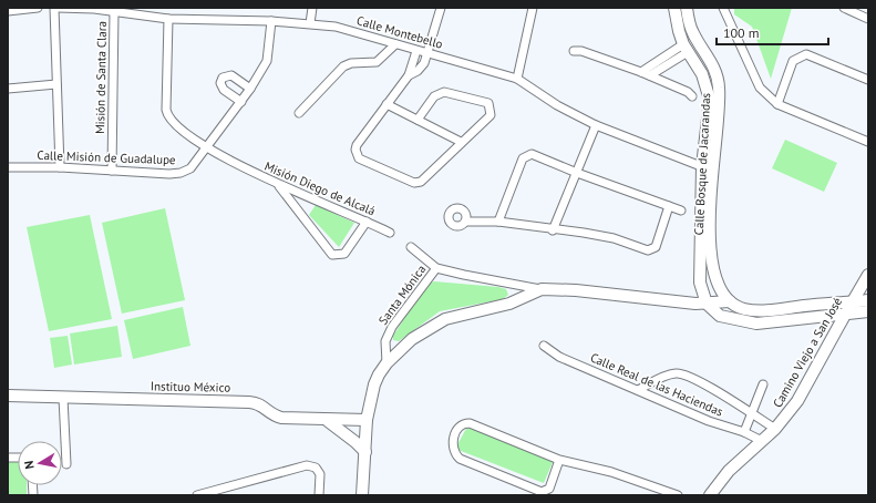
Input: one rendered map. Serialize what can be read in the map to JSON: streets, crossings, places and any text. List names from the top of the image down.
{
  "streets": {
    "street": [
      "Calle Montebello",
      "Misión de Santa Clara",
      "Calle Misión de Guadalupe",
      "Calle Bosque de Jacarandas",
      "Misión Diego de Alcalá",
      "Santa Mónica",
      "Camino Viejo a San José",
      "Calle Real de las Haciendas",
      "Instituo México"
    ]
  },
  "crossings": [
    ["Calle Montebello", "Misión de Santa Clara"],
    ["Calle Montebello", "Calle Misión de Guadalupe"],
    ["Calle Montebello", "Calle Bosque de Jacarandas"],
    ["Calle Montebello", "Misión Diego de Alcalá"],
    ["Misión de Santa Clara", "Calle Misión de Guadalupe"],
    ["Calle Misión de Guadalupe", "Misión Diego de Alcalá"],
    ["Camino Viejo a San José", "Calle Real de las Haciendas"]
  ],
  "scale_bar": "100 m",
  "north": "left"
}
